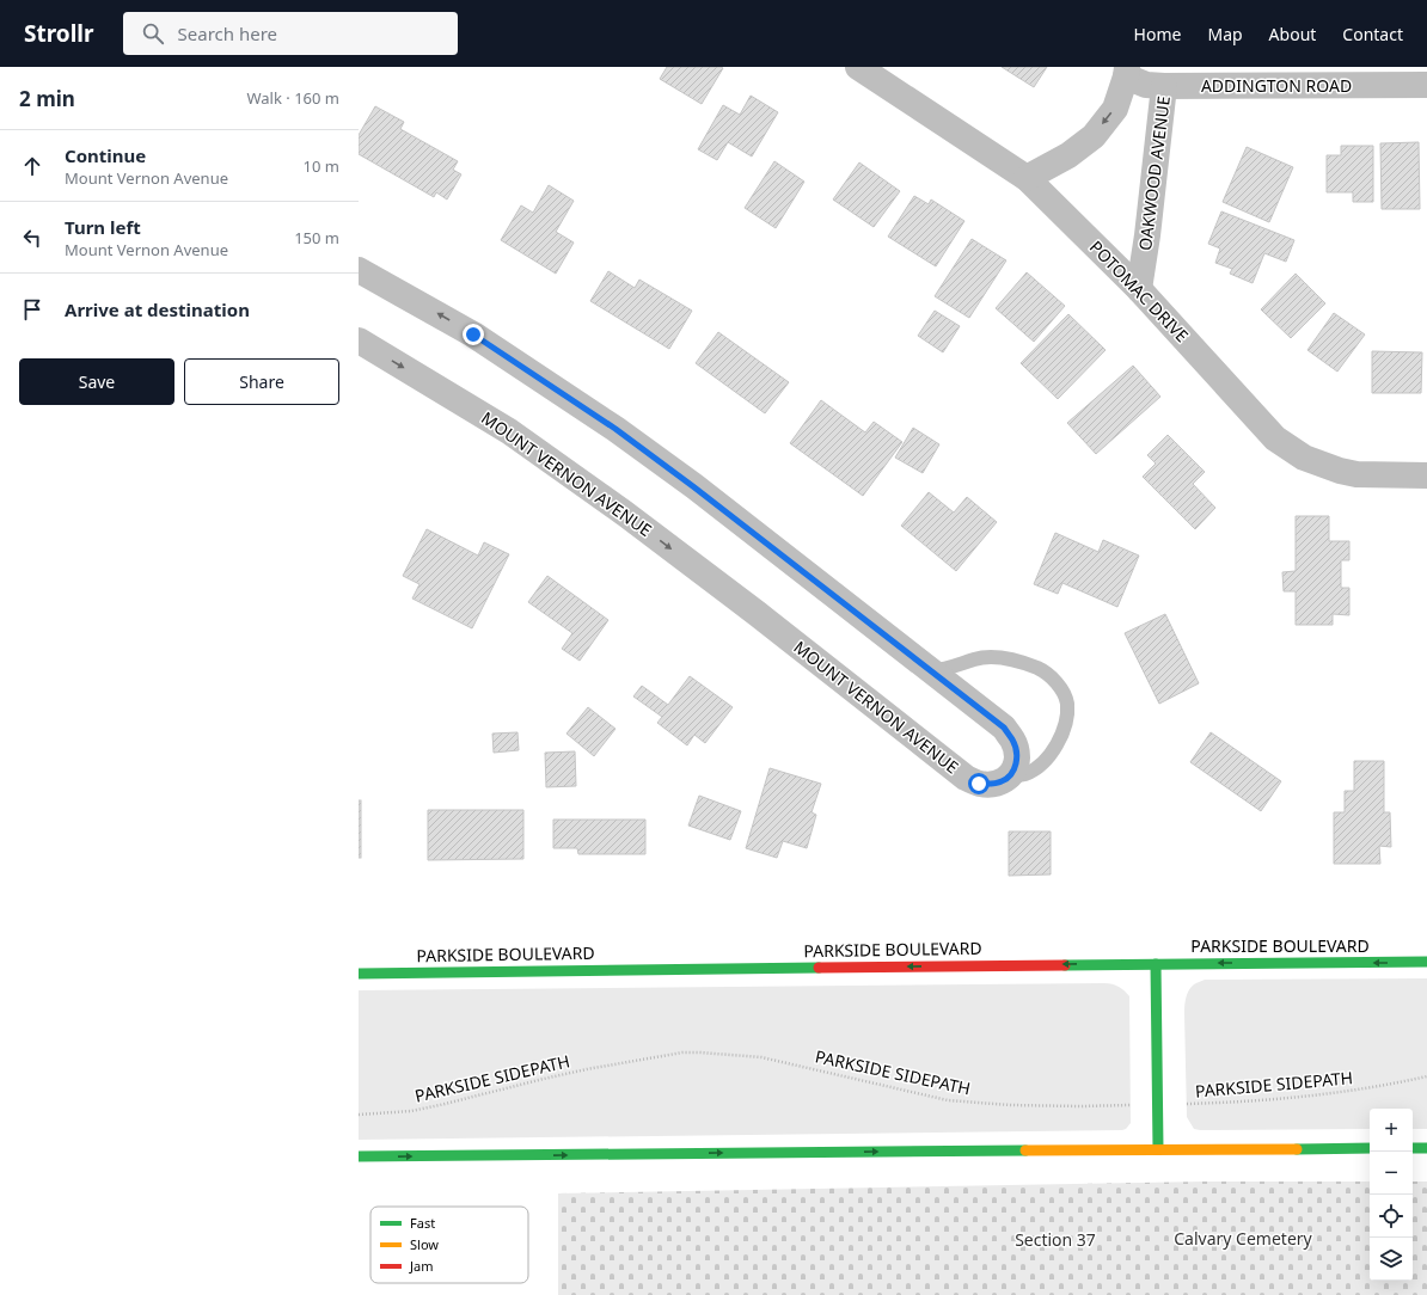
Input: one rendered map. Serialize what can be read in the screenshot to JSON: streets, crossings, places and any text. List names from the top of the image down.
{
  "streets": {
    "street": [
      "ADDINGTON ROAD",
      "OAKWOOD AVENUE",
      "POTOMAC DRIVE",
      "MOUNT VERNON AVENUE",
      "PARKSIDE BOULEVARD"
    ],
    "path": ["PARKSIDE SIDEPATH"]
  },
  "crossings": [
    ["ADDINGTON ROAD", "OAKWOOD AVENUE"],
    ["OAKWOOD AVENUE", "POTOMAC DRIVE"]
  ],
  "one_way": ["PARKSIDE BOULEVARD"],
  "parks": ["Calvary Cemetery", "Section 37"],
  "legend": ["Fast", "Slow", "Jam"],
  "page": {
    "header": "Strollr",
    "search": "Search here",
    "nav": [
      "Home",
      "Map",
      "About",
      "Contact"
    ],
    "heading": ["2 min", "Walk · 160 m"],
    "list": [
      ["Continue", "Mount Vernon Avenue", "10 m"],
      ["Turn left", "Mount Vernon Avenue", "150 m"],
      "Arrive at destination"
    ],
    "buttons": ["Save", "Share"],
    "map_buttons": ["+", "−"]
  }
}
